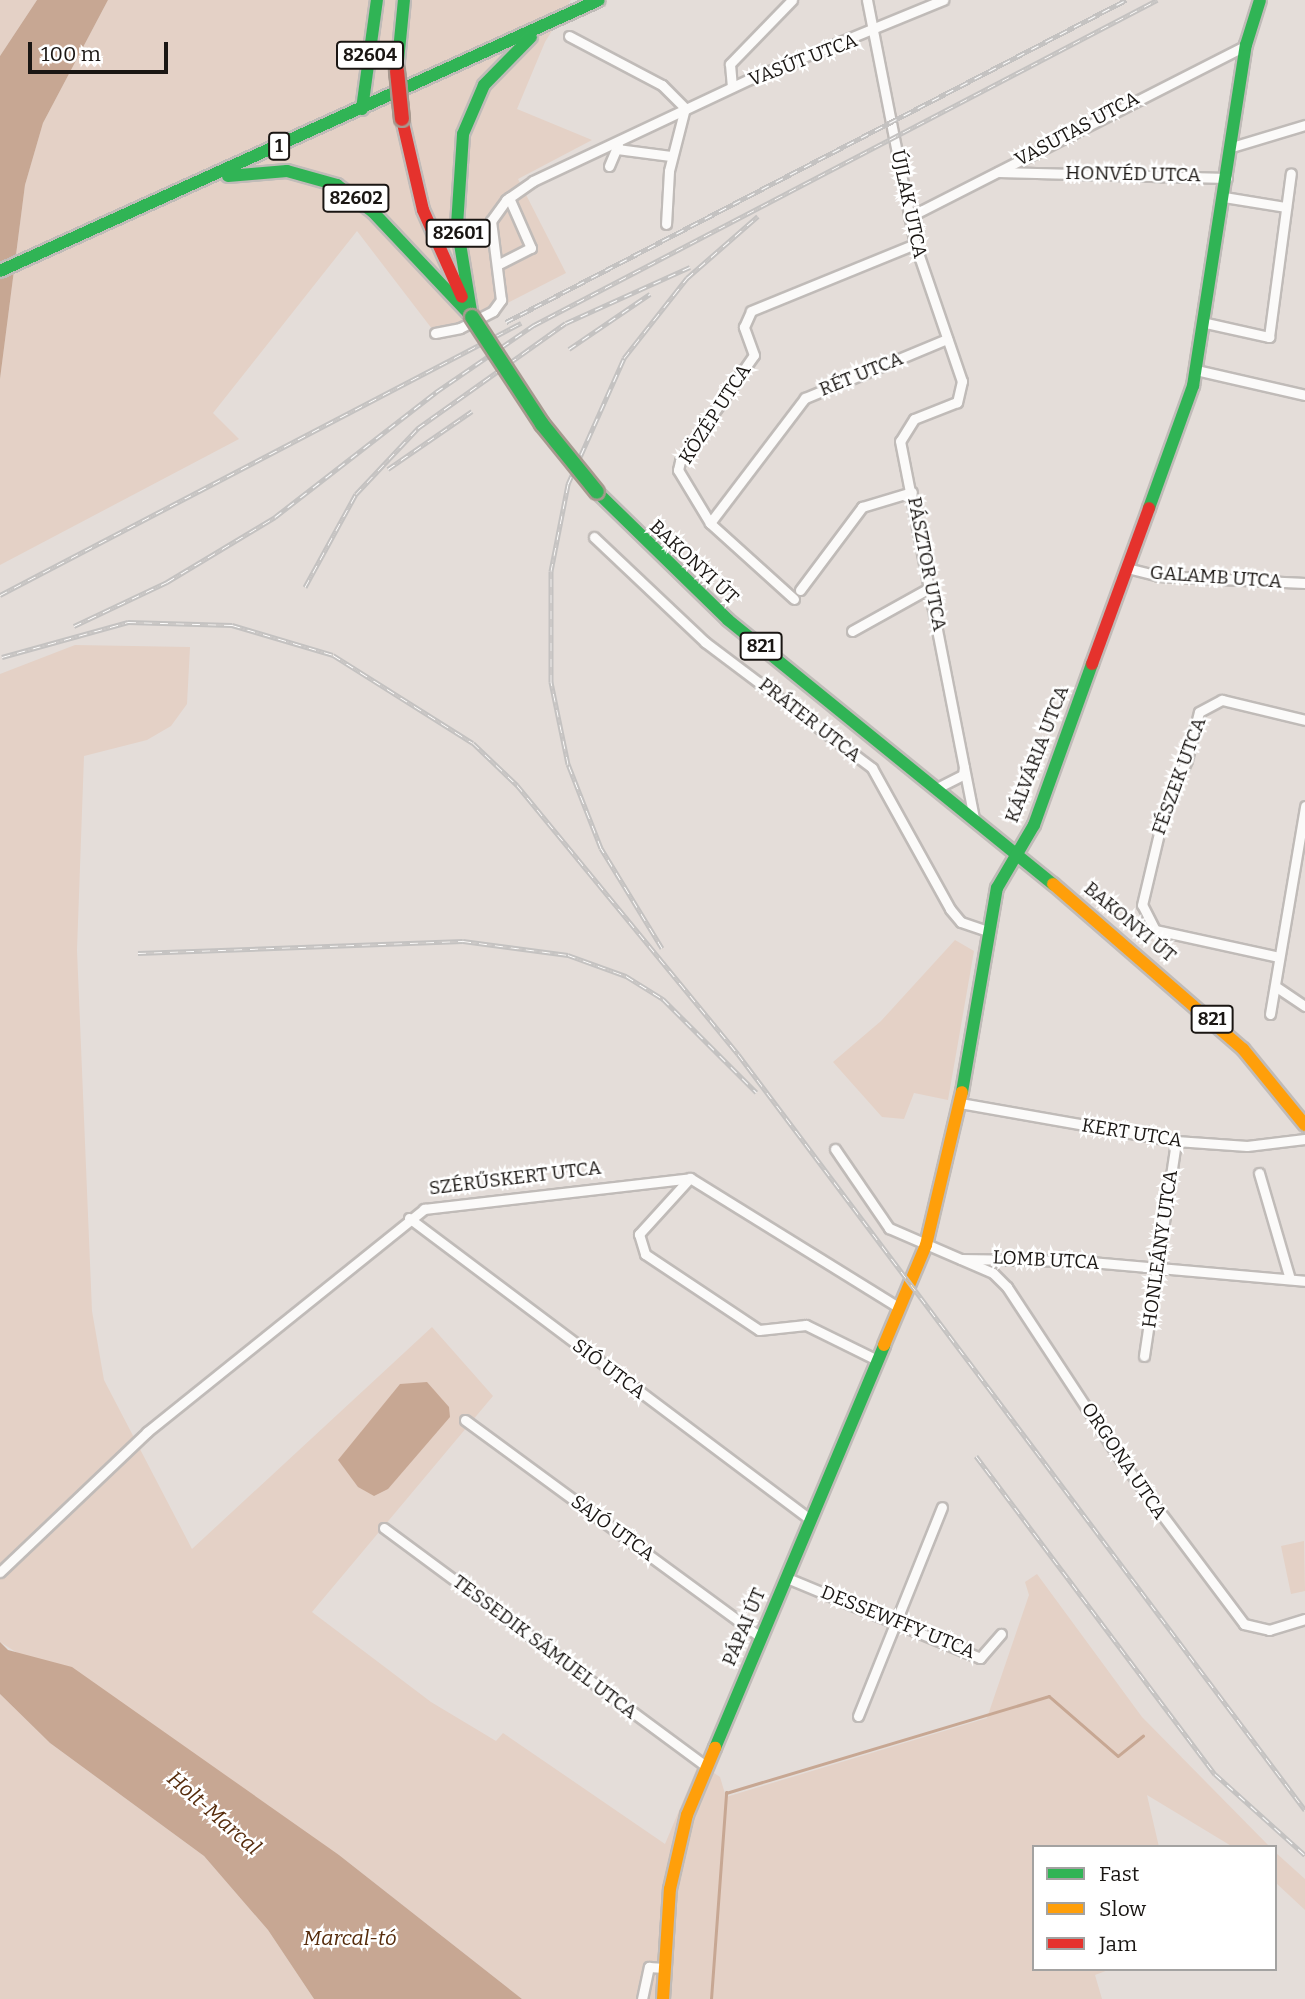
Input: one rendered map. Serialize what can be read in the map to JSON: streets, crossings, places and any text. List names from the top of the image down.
{
  "streets": {
    "main road": [
      "82604",
      "1",
      "82602",
      "82601",
      "BAKONYI ÚT",
      "821",
      "KÁLVÁRIA UTCA",
      "PÁPAI ÚT"
    ],
    "street": [
      "VASÚT UTCA",
      "VASUTAS UTCA",
      "HONVÉD UTCA",
      "ÚJLAK UTCA",
      "RÉT UTCA",
      "KÖZÉP UTCA",
      "PÁSZTOR UTCA",
      "GALAMB UTCA",
      "PRÁTER UTCA",
      "FÉSZEK UTCA",
      "KERT UTCA",
      "SZÉRŰSKERT UTCA",
      "HONLEÁNY UTCA",
      "LOMB UTCA",
      "SIÓ UTCA",
      "ORGONA UTCA",
      "SAJÓ UTCA",
      "DESSEWFFY UTCA",
      "TESSEDIK SÁMUEL UTCA"
    ]
  },
  "crossings": [
    ["82604", "1"],
    ["VASÚT UTCA", "ÚJLAK UTCA"],
    ["VASUTAS UTCA", "HONVÉD UTCA"],
    ["VASUTAS UTCA", "ÚJLAK UTCA"],
    ["VASUTAS UTCA", "KÁLVÁRIA UTCA"],
    ["1", "82602"],
    ["1", "82601"],
    ["HONVÉD UTCA", "KÁLVÁRIA UTCA"],
    ["82602", "82601"],
    ["82602", "BAKONYI ÚT"],
    ["ÚJLAK UTCA", "RÉT UTCA"],
    ["ÚJLAK UTCA", "KÖZÉP UTCA"],
    ["ÚJLAK UTCA", "PÁSZTOR UTCA"],
    ["82601", "BAKONYI ÚT"],
    ["RÉT UTCA", "KÖZÉP UTCA"],
    ["BAKONYI ÚT", "PÁSZTOR UTCA"],
    ["BAKONYI ÚT", "KÁLVÁRIA UTCA"],
    ["GALAMB UTCA", "KÁLVÁRIA UTCA"],
    ["PRÁTER UTCA", "KÁLVÁRIA UTCA"],
    ["KÁLVÁRIA UTCA", "KERT UTCA"],
    ["KÁLVÁRIA UTCA", "LOMB UTCA"],
    ["KÁLVÁRIA UTCA", "PÁPAI ÚT"],
    ["KERT UTCA", "HONLEÁNY UTCA"],
    ["SZÉRŰSKERT UTCA", "SIÓ UTCA"],
    ["HONLEÁNY UTCA", "LOMB UTCA"],
    ["LOMB UTCA", "ORGONA UTCA"],
    ["SIÓ UTCA", "PÁPAI ÚT"],
    ["SAJÓ UTCA", "PÁPAI ÚT"],
    ["DESSEWFFY UTCA", "PÁPAI ÚT"],
    ["PÁPAI ÚT", "TESSEDIK SÁMUEL UTCA"]
  ],
  "water": ["Holt-Marcal", "Marcal-tó"],
  "legend": ["Fast", "Slow", "Jam"],
  "scale_bar": "100 m"
}
